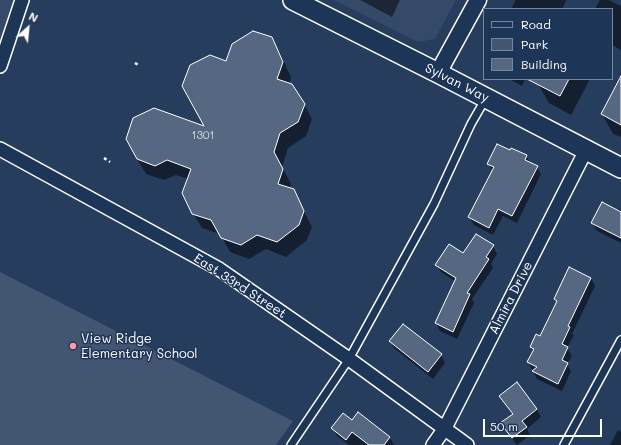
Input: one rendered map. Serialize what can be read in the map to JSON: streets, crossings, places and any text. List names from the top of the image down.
{
  "streets": {
    "main road": ["Sylvan Way"],
    "street": ["East 33rd Street", "Almira Drive"]
  },
  "crossings": [
    ["Sylvan Way", "Almira Drive"],
    ["East 33rd Street", "Almira Drive"]
  ],
  "places": ["View Ridge Elementary School"],
  "house_numbers": ["1301"],
  "legend": ["Road", "Park", "Building"],
  "scale_bar": "50 m",
  "north": "top right"
}
